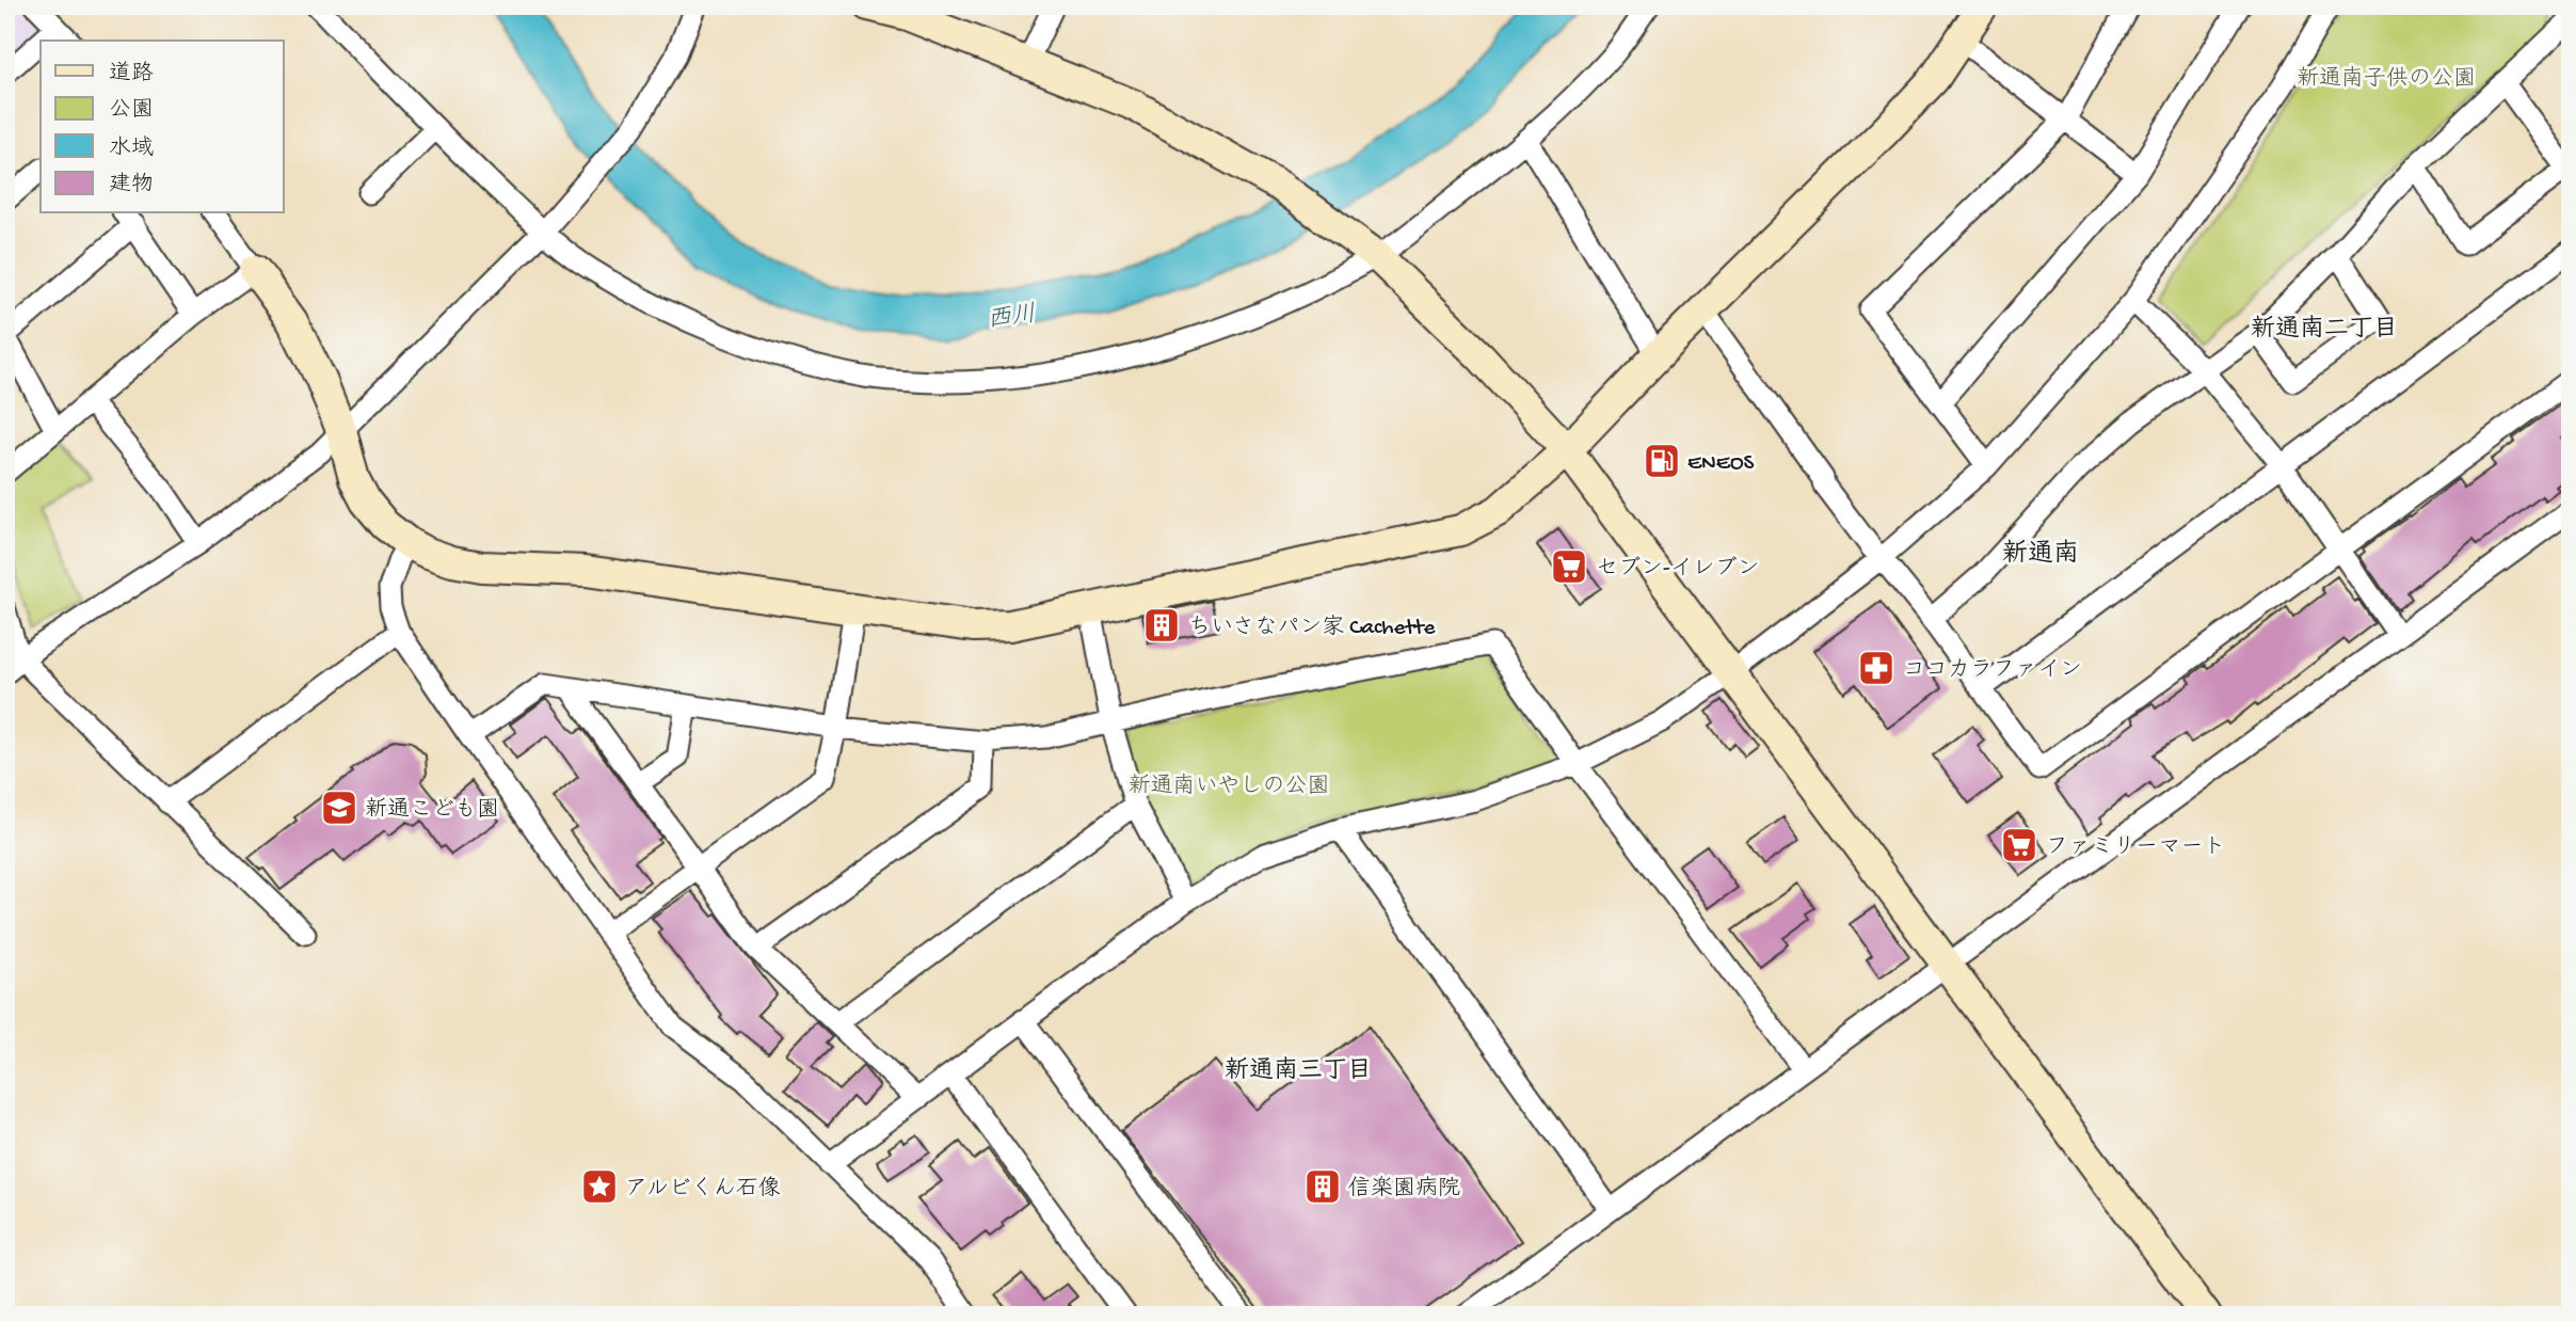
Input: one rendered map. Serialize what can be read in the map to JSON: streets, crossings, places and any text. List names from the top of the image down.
{
  "districts": ["新通南二丁目", "新通南", "新通南三丁目"],
  "water": ["西川"],
  "parks": ["新通南子供の公園", "新通南いやしの公園"],
  "places": {
    "fuel station": ["ENEOS"],
    "supermarket": ["セブン-イレブン", "ファミリーマート"],
    "building": ["ちいさなパン家 Cachette", "信楽園病院"],
    "pharmacy": ["ココカラファイン"],
    "school or university": ["新通こども園"],
    "place": ["アルビくん石像"]
  },
  "legend": [
    "道路",
    "公園",
    "水域",
    "建物"
  ]
}
